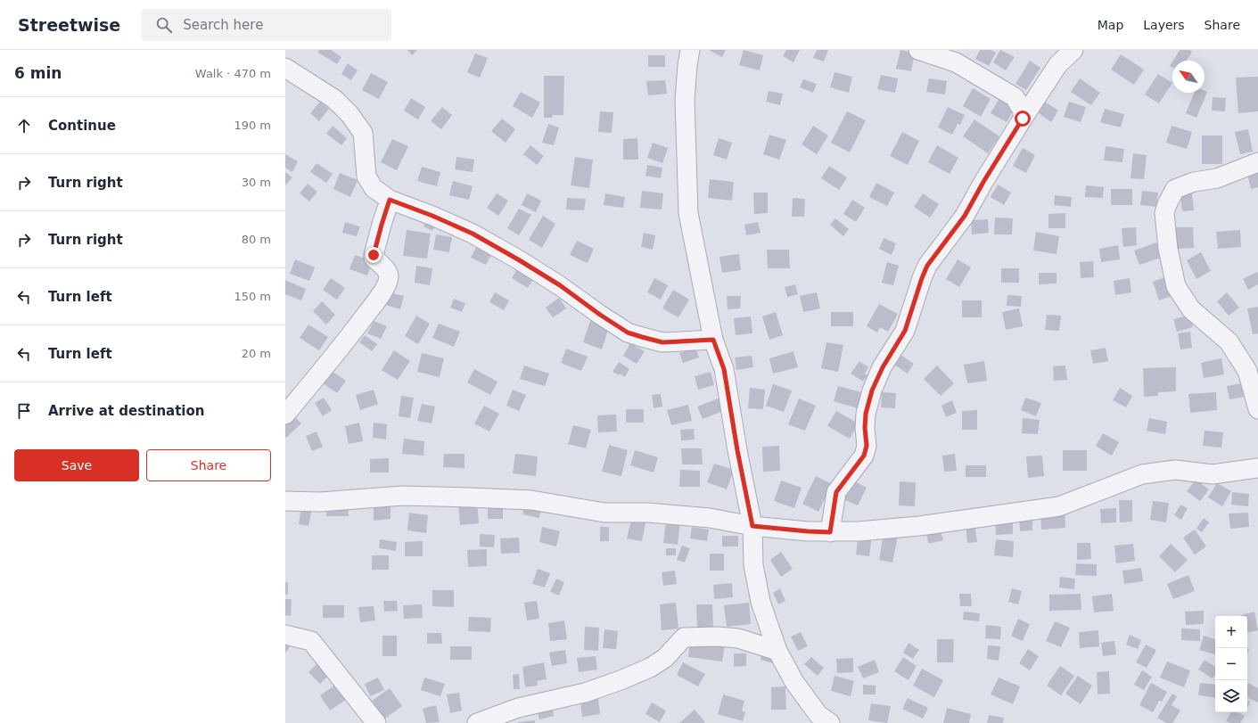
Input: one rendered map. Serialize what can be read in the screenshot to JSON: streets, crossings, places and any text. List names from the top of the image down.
{
  "north": "top left",
  "page": {
    "header": "Streetwise",
    "search": "Search here",
    "nav": ["Map", "Layers", "Share"],
    "heading": ["6 min", "Walk · 470 m"],
    "list": [
      ["Continue", "190 m"],
      ["Turn right", "30 m"],
      ["Turn right", "80 m"],
      ["Turn left", "150 m"],
      ["Turn left", "20 m"],
      "Arrive at destination"
    ],
    "buttons": ["Save", "Share"],
    "map_buttons": ["+", "−"]
  }
}
